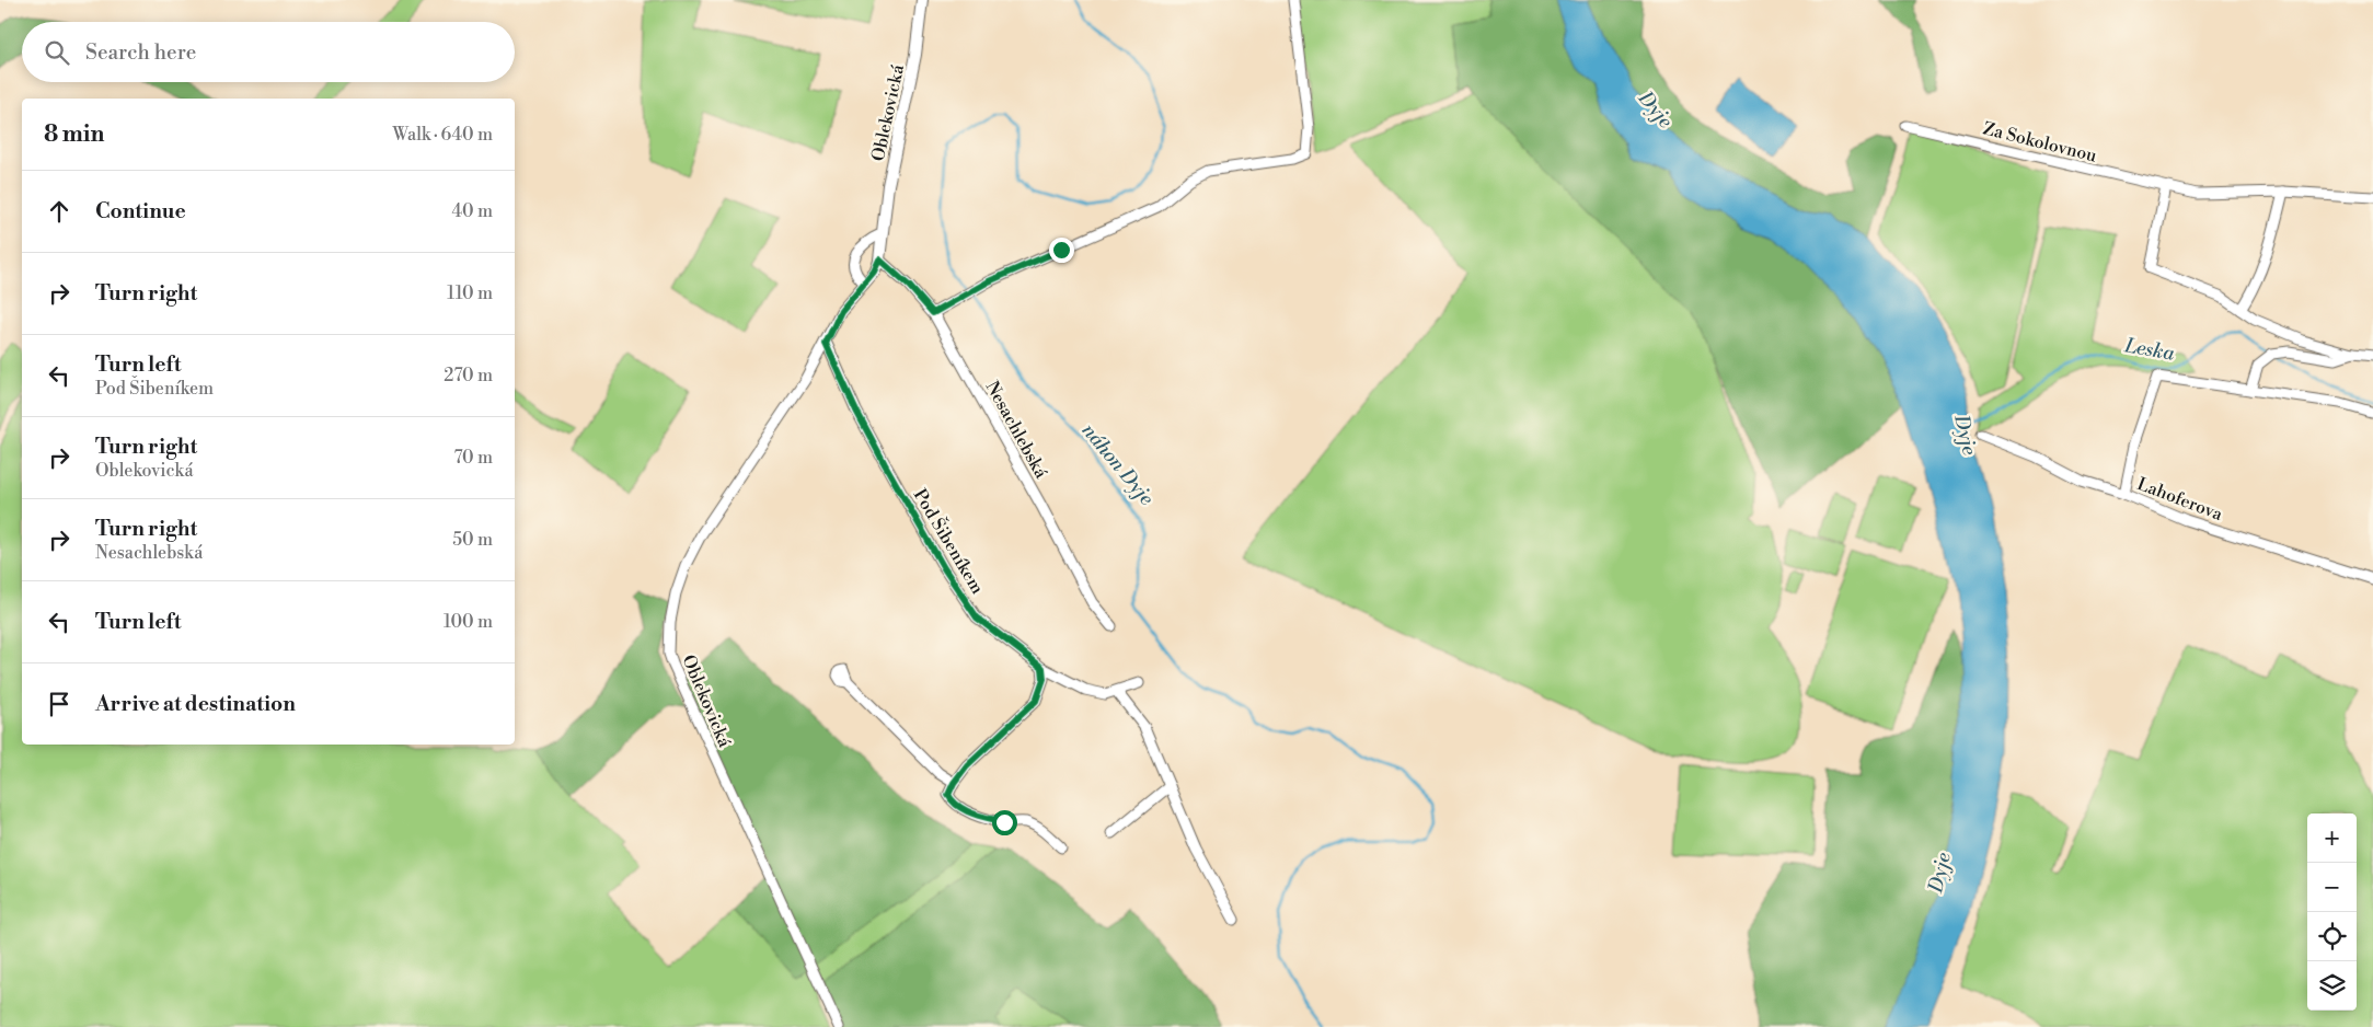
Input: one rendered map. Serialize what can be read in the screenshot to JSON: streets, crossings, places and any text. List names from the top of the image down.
{
  "streets": {
    "street": [
      "Oblekovická",
      "Za Sokolovnou",
      "Nesachlebská",
      "Lahoferova",
      "Pod Šibeníkem"
    ]
  },
  "crossings": [
    ["Oblekovická", "Nesachlebská"],
    ["Oblekovická", "Pod Šibeníkem"]
  ],
  "water": ["Dyje", "Leska", "náhon Dyje"],
  "page": {
    "search": "Search here",
    "heading": ["8 min", "Walk · 640 m"],
    "list": [
      ["Continue", "40 m"],
      ["Turn right", "110 m"],
      ["Turn left", "Pod Šibeníkem", "270 m"],
      ["Turn right", "Oblekovická", "70 m"],
      ["Turn right", "Nesachlebská", "50 m"],
      ["Turn left", "100 m"],
      "Arrive at destination"
    ],
    "map_buttons": ["+", "−"]
  }
}
